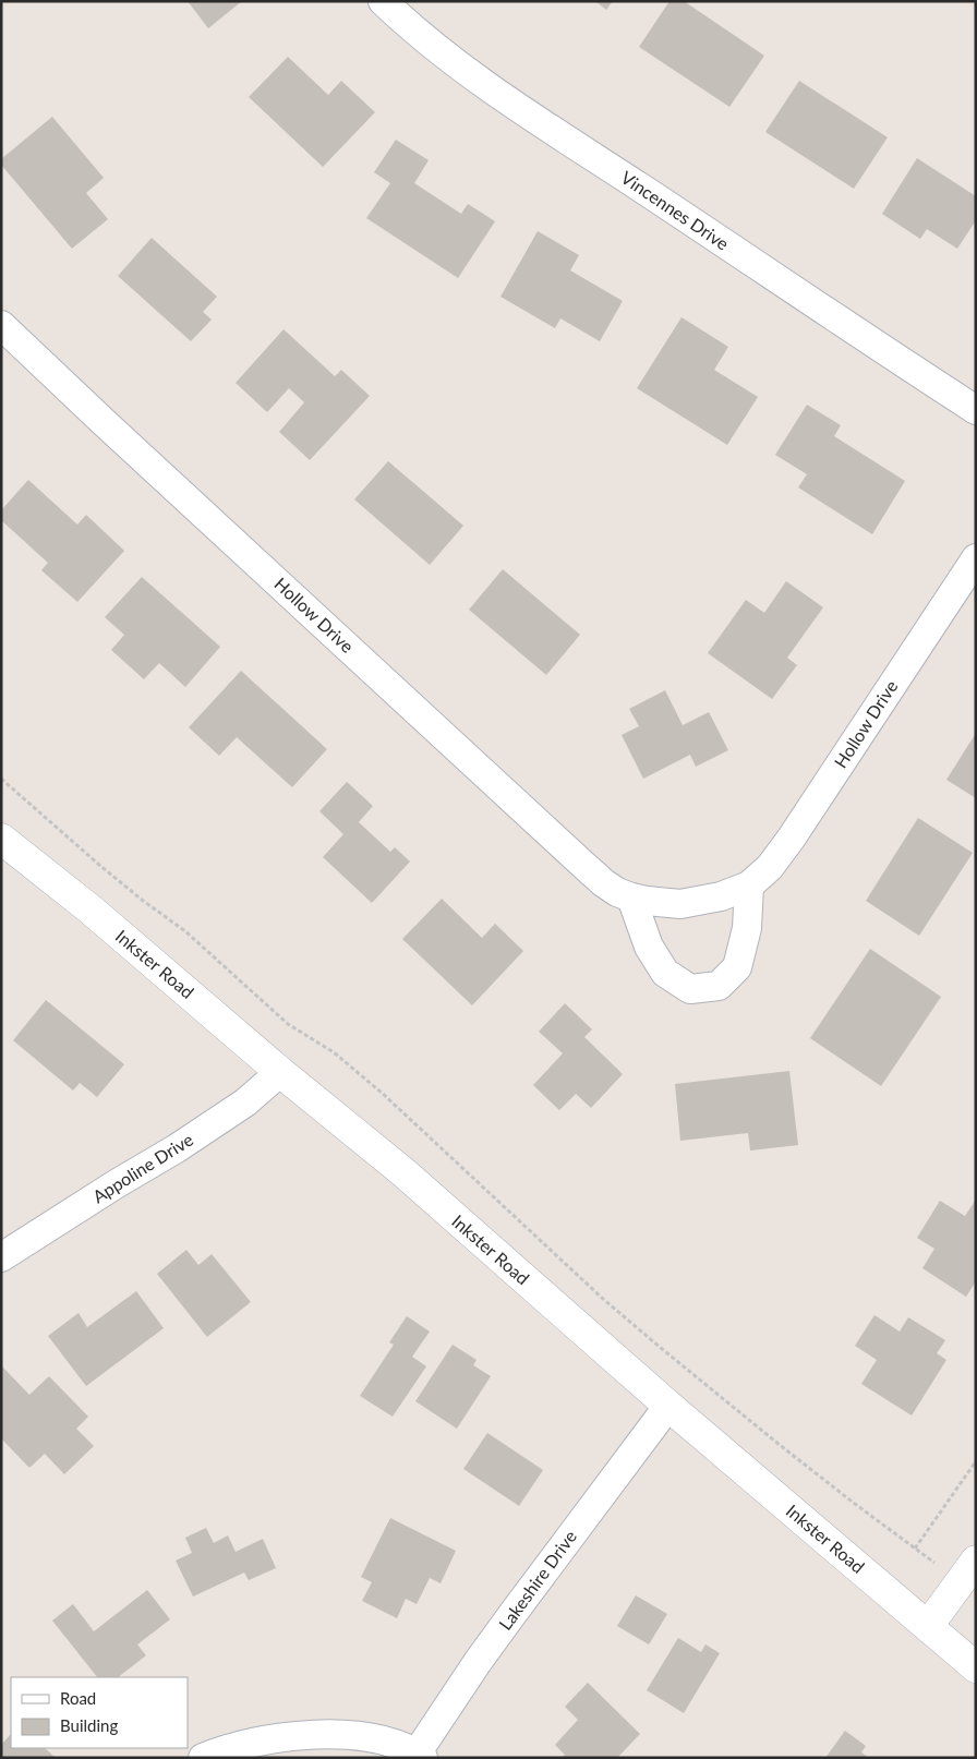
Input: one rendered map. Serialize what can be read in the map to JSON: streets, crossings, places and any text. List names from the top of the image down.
{
  "streets": {
    "street": [
      "Vincennes Drive",
      "Hollow Drive",
      "Inkster Road",
      "Appoline Drive",
      "Lakeshire Drive"
    ]
  },
  "crossings": [
    ["Inkster Road", "Appoline Drive"],
    ["Inkster Road", "Lakeshire Drive"]
  ],
  "legend": ["Road", "Building"]
}
